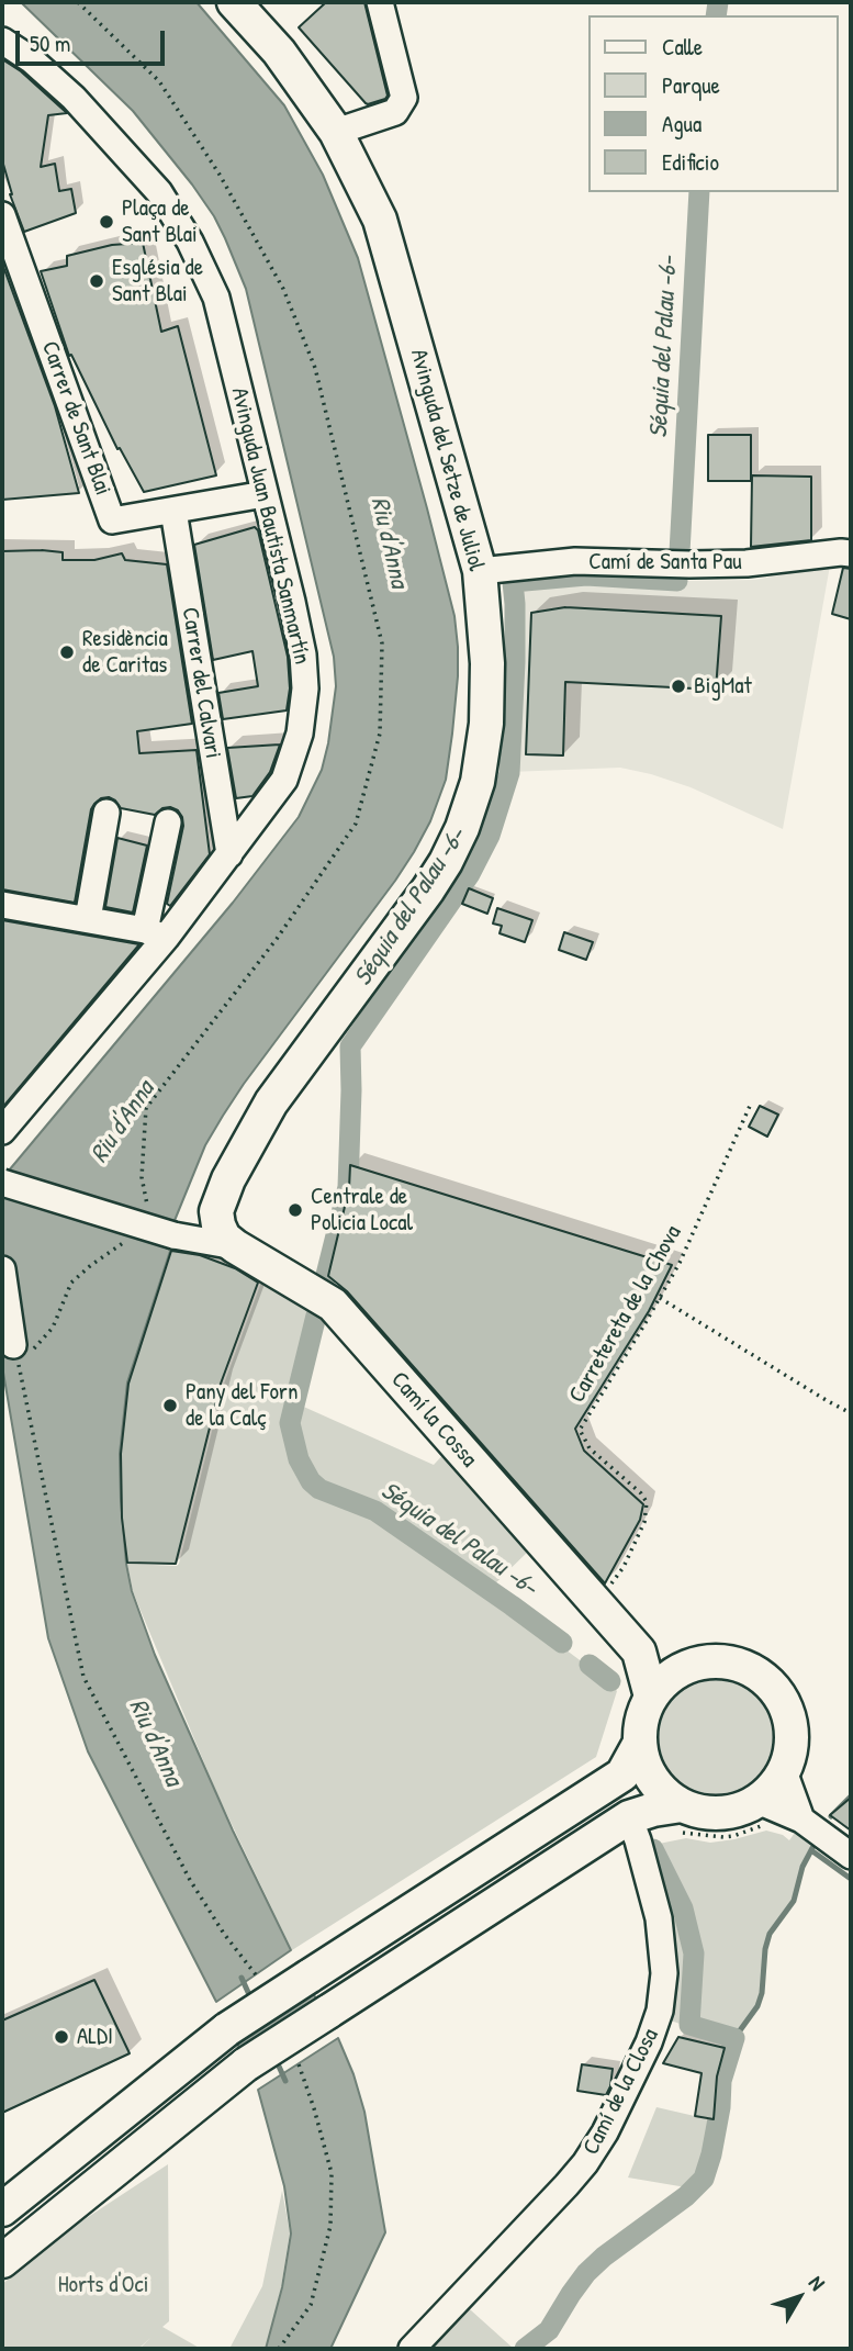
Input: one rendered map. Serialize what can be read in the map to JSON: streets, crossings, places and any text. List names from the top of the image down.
{
  "streets": {
    "main road": ["Avinguda del Setze de Juliol", "Camí la Cossa"],
    "street": [
      "Carrer de Sant Blai",
      "Avinguda Juan Bautista Sanmartín",
      "Camí de Santa Pau",
      "Carrer del Calvari",
      "Camí de la Closa"
    ],
    "path": ["Carretereta de la Chova"]
  },
  "crossings": [
    ["Carrer de Sant Blai", "Avinguda Juan Bautista Sanmartín"],
    ["Carrer de Sant Blai", "Carrer del Calvari"],
    ["Avinguda del Setze de Juliol", "Camí de Santa Pau"],
    ["Avinguda del Setze de Juliol", "Camí la Cossa"],
    ["Avinguda Juan Bautista Sanmartín", "Carrer del Calvari"],
    ["Carretereta de la Chova", "Camí la Cossa"]
  ],
  "water": ["Séquia del Palau -6-", "Riu d'Anna"],
  "parks": ["Horts d'Oci"],
  "places": [
    "Plaça de Sant Blai",
    "Església de Sant Blai",
    "Residència de Caritas",
    "BigMat",
    "Centrale de Policia Local",
    "Pany del Forn de la Calç",
    "ALDI"
  ],
  "legend": [
    "Calle",
    "Parque",
    "Agua",
    "Edificio"
  ],
  "scale_bar": "50 m",
  "north": "top right"
}
